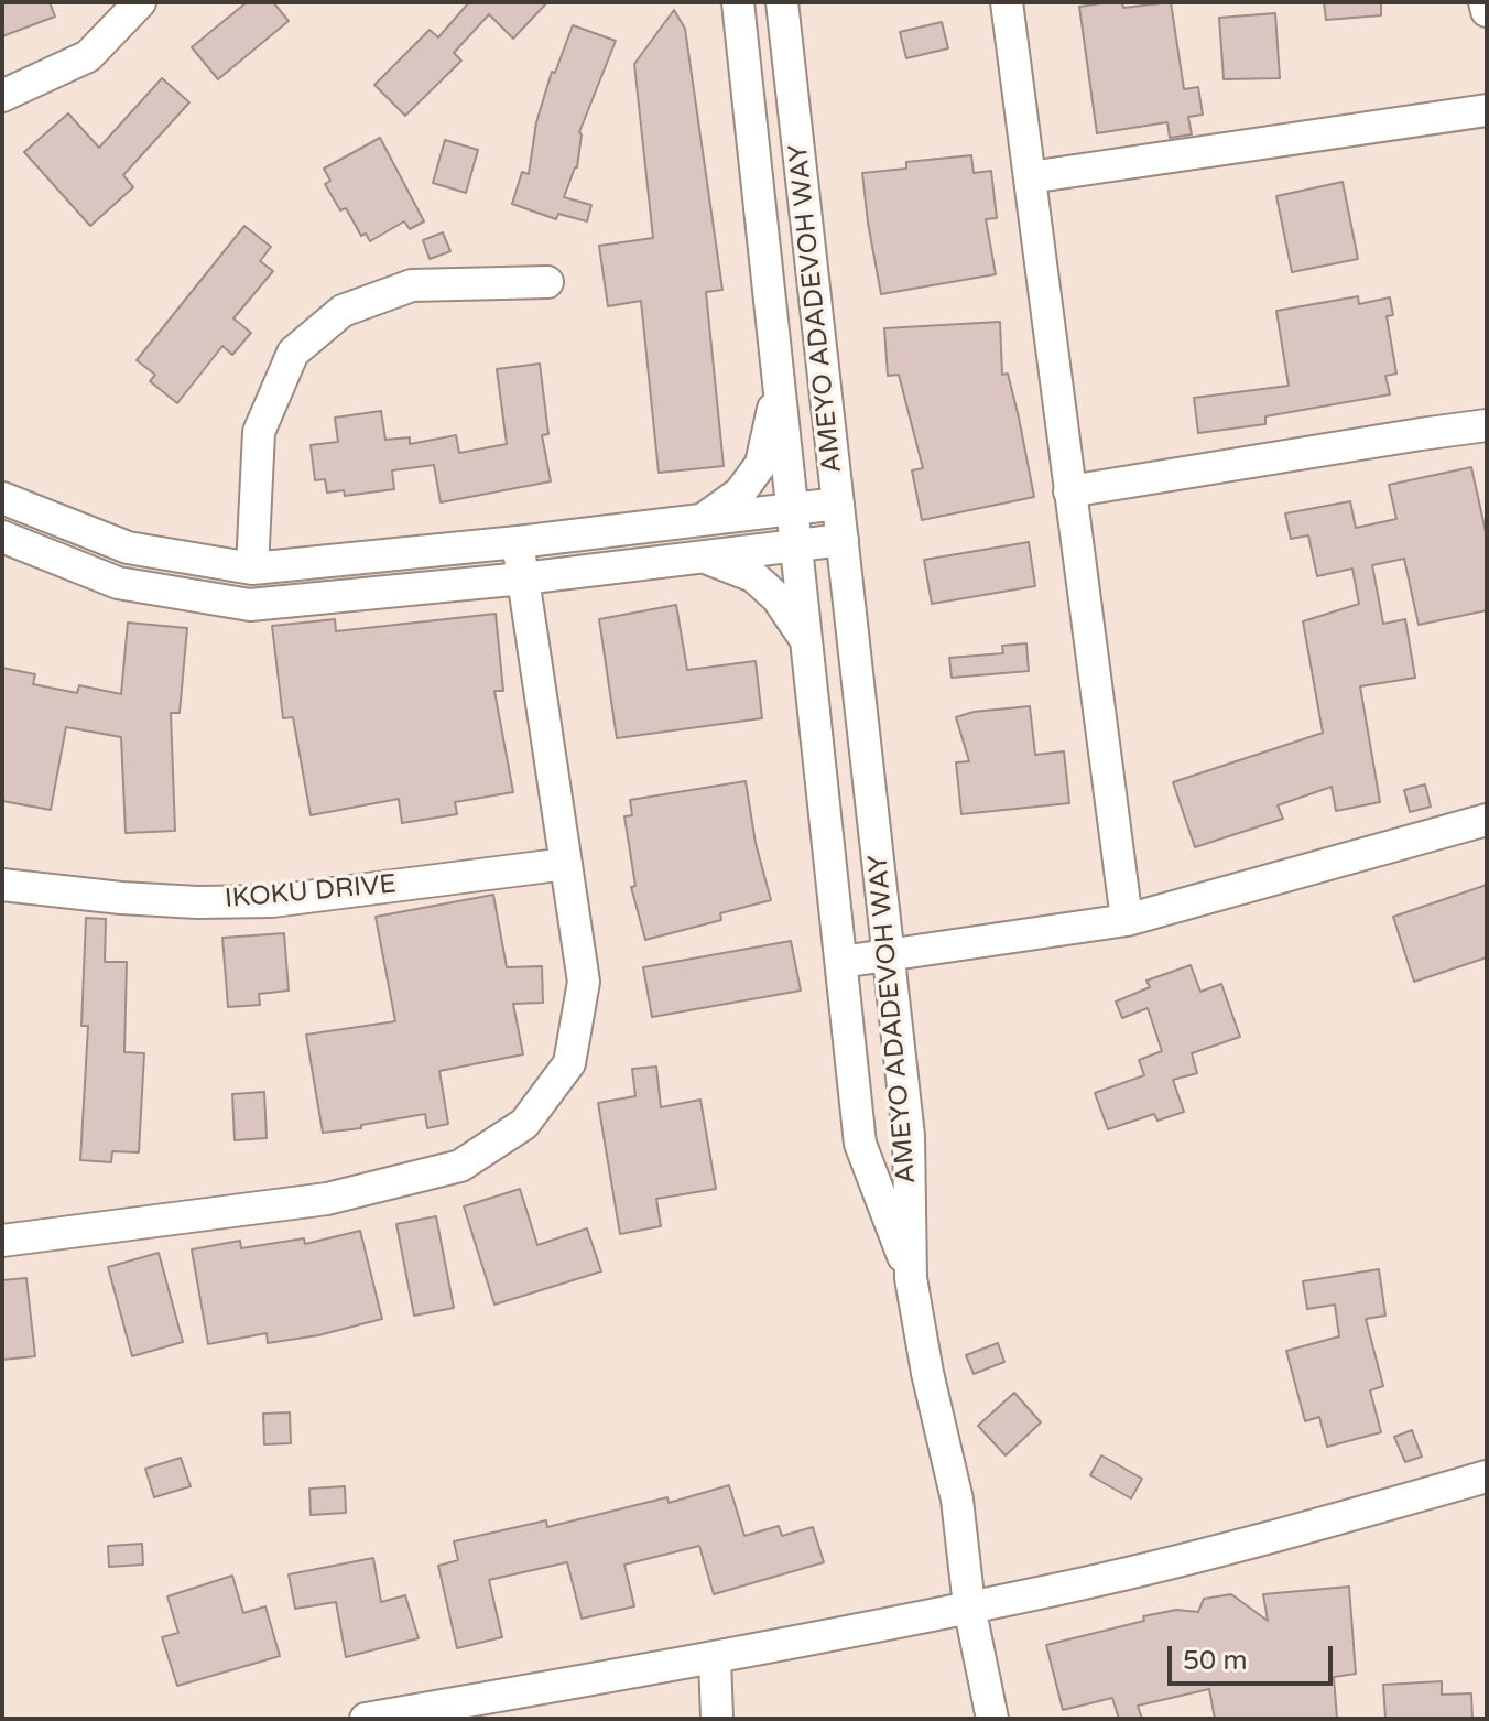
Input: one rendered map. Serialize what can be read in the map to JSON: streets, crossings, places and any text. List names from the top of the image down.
{
  "streets": {
    "street": ["AMEYO ADADEVOH WAY", "IKOKU DRIVE"]
  },
  "scale_bar": "50 m"
}
